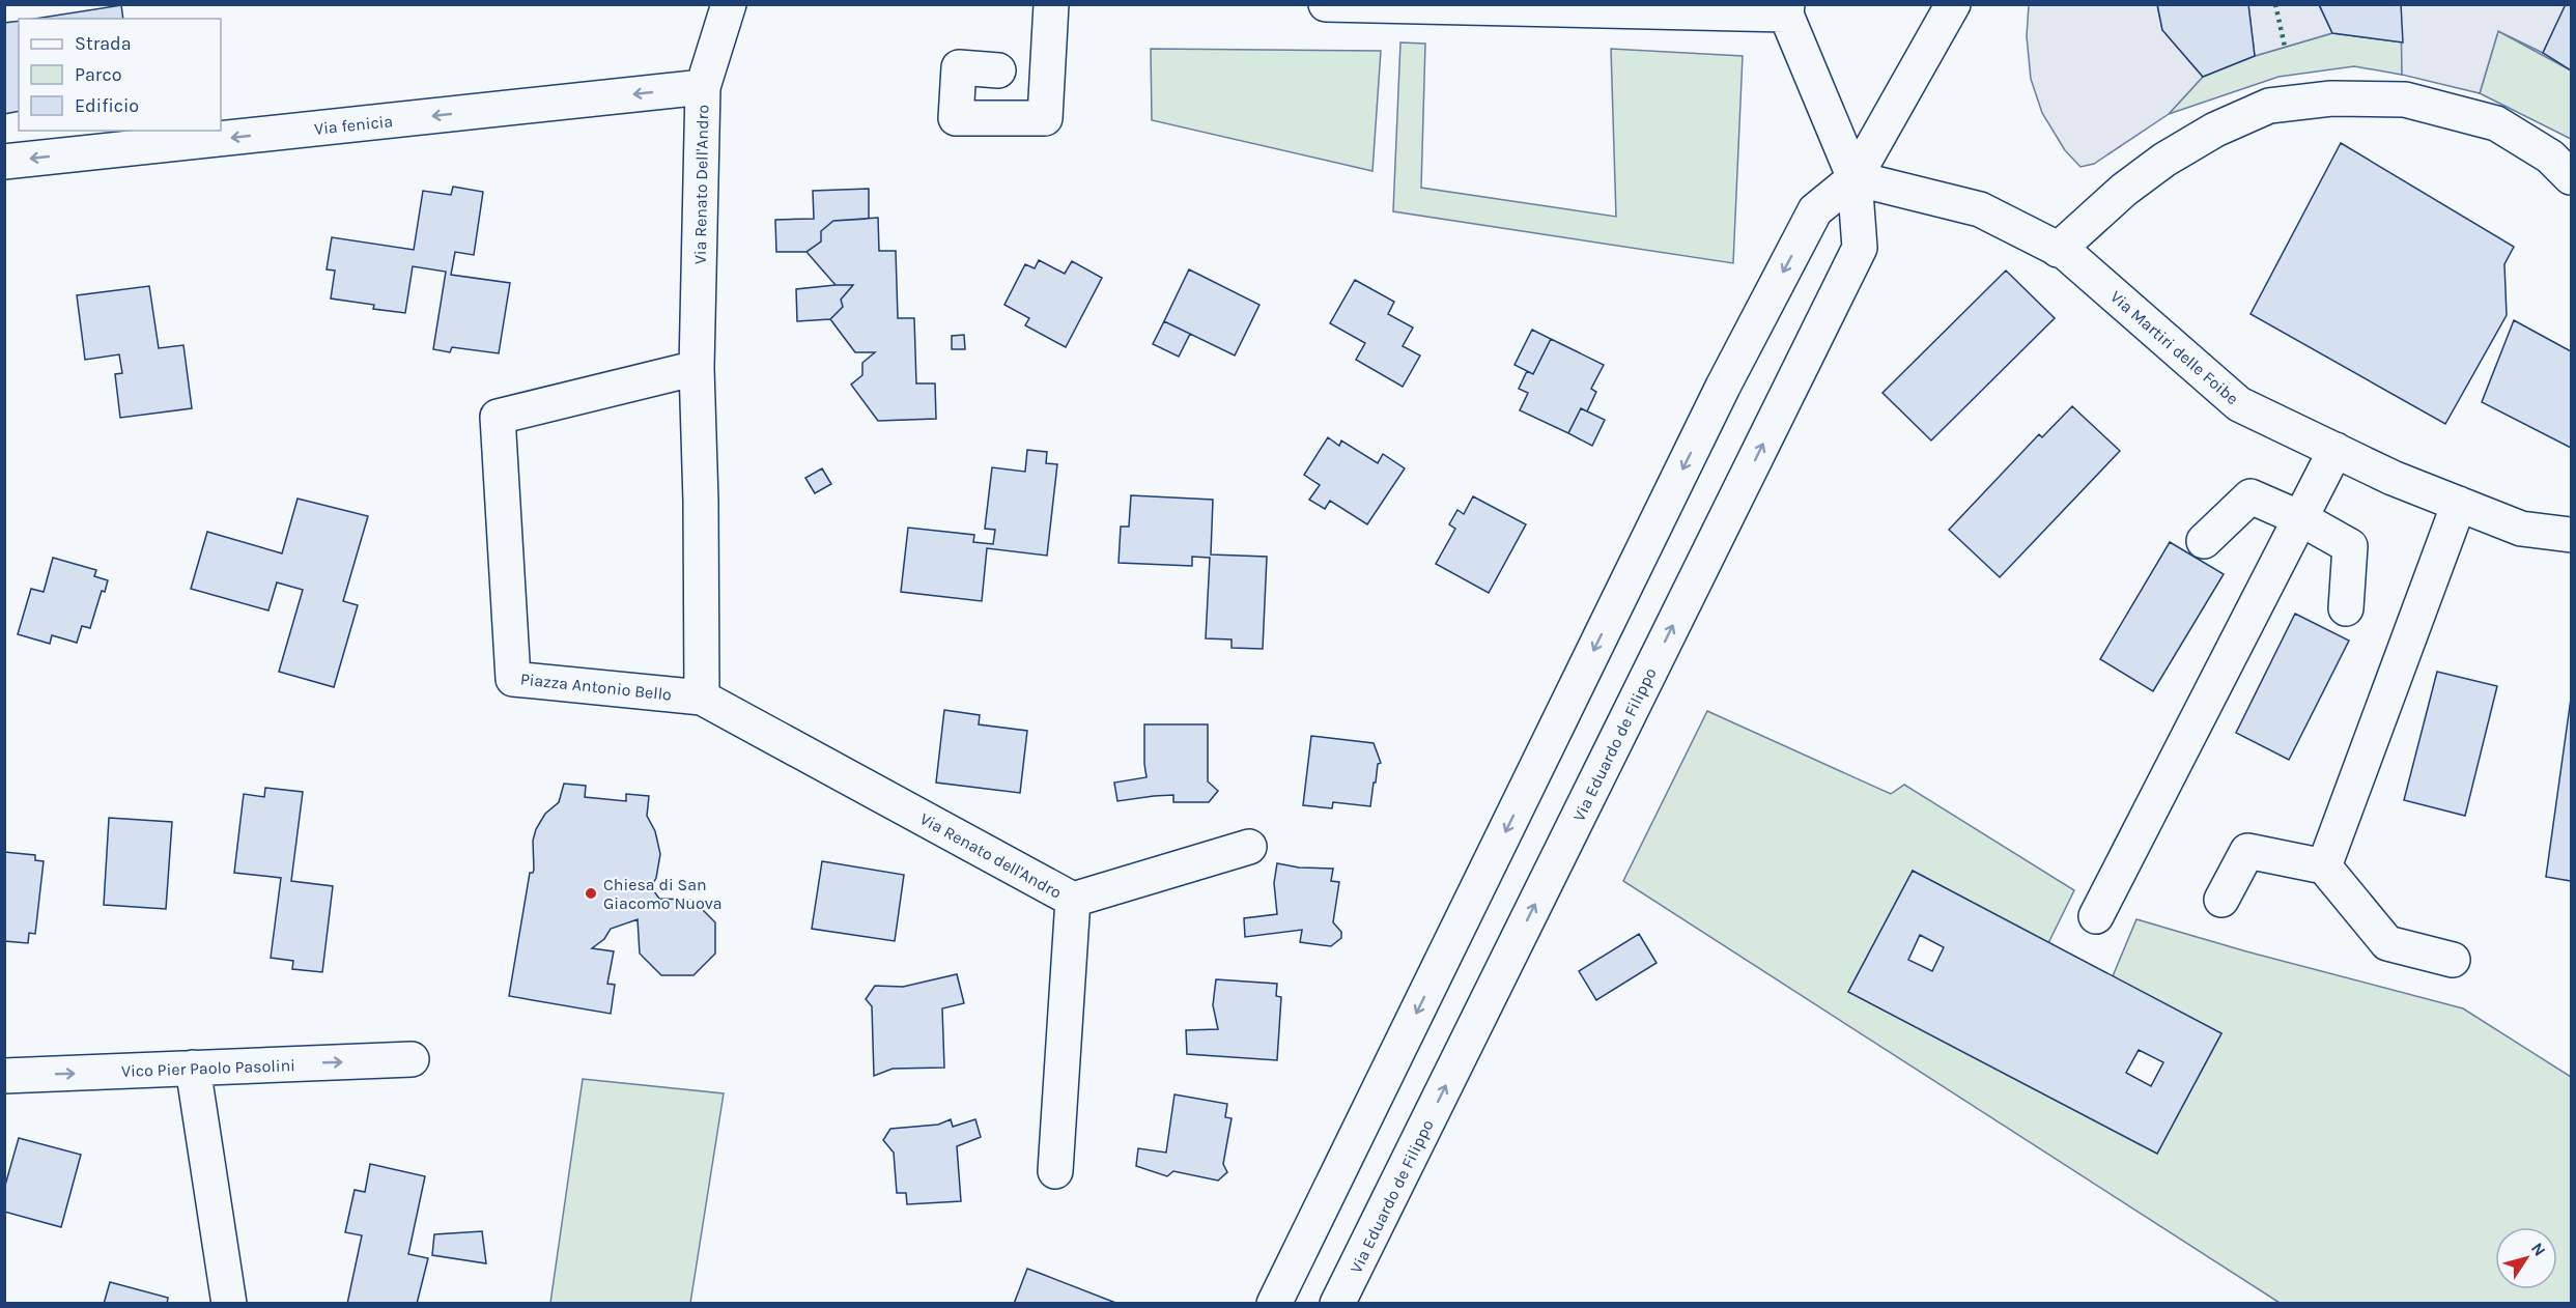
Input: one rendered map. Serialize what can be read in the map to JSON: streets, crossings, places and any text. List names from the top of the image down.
{
  "streets": {
    "street": [
      "Via fenicia",
      "Via Renato Dell'Andro",
      "Via Martiri delle Foibe",
      "Piazza Antonio Bello",
      "Via Eduardo de Filippo",
      "Via Renato dell'Andro",
      "Vico Pier Paolo Pasolini"
    ]
  },
  "crossings": [
    ["Via fenicia", "Via Renato Dell'Andro"],
    ["Via Renato Dell'Andro", "Piazza Antonio Bello"],
    ["Via Martiri delle Foibe", "Via Eduardo de Filippo"],
    ["Piazza Antonio Bello", "Via Renato dell'Andro"]
  ],
  "one_way": ["Via fenicia", "Vico Pier Paolo Pasolini"],
  "places": ["Chiesa di San Giacomo Nuova"],
  "legend": ["Strada", "Parco", "Edificio"],
  "north": "top right"
}
